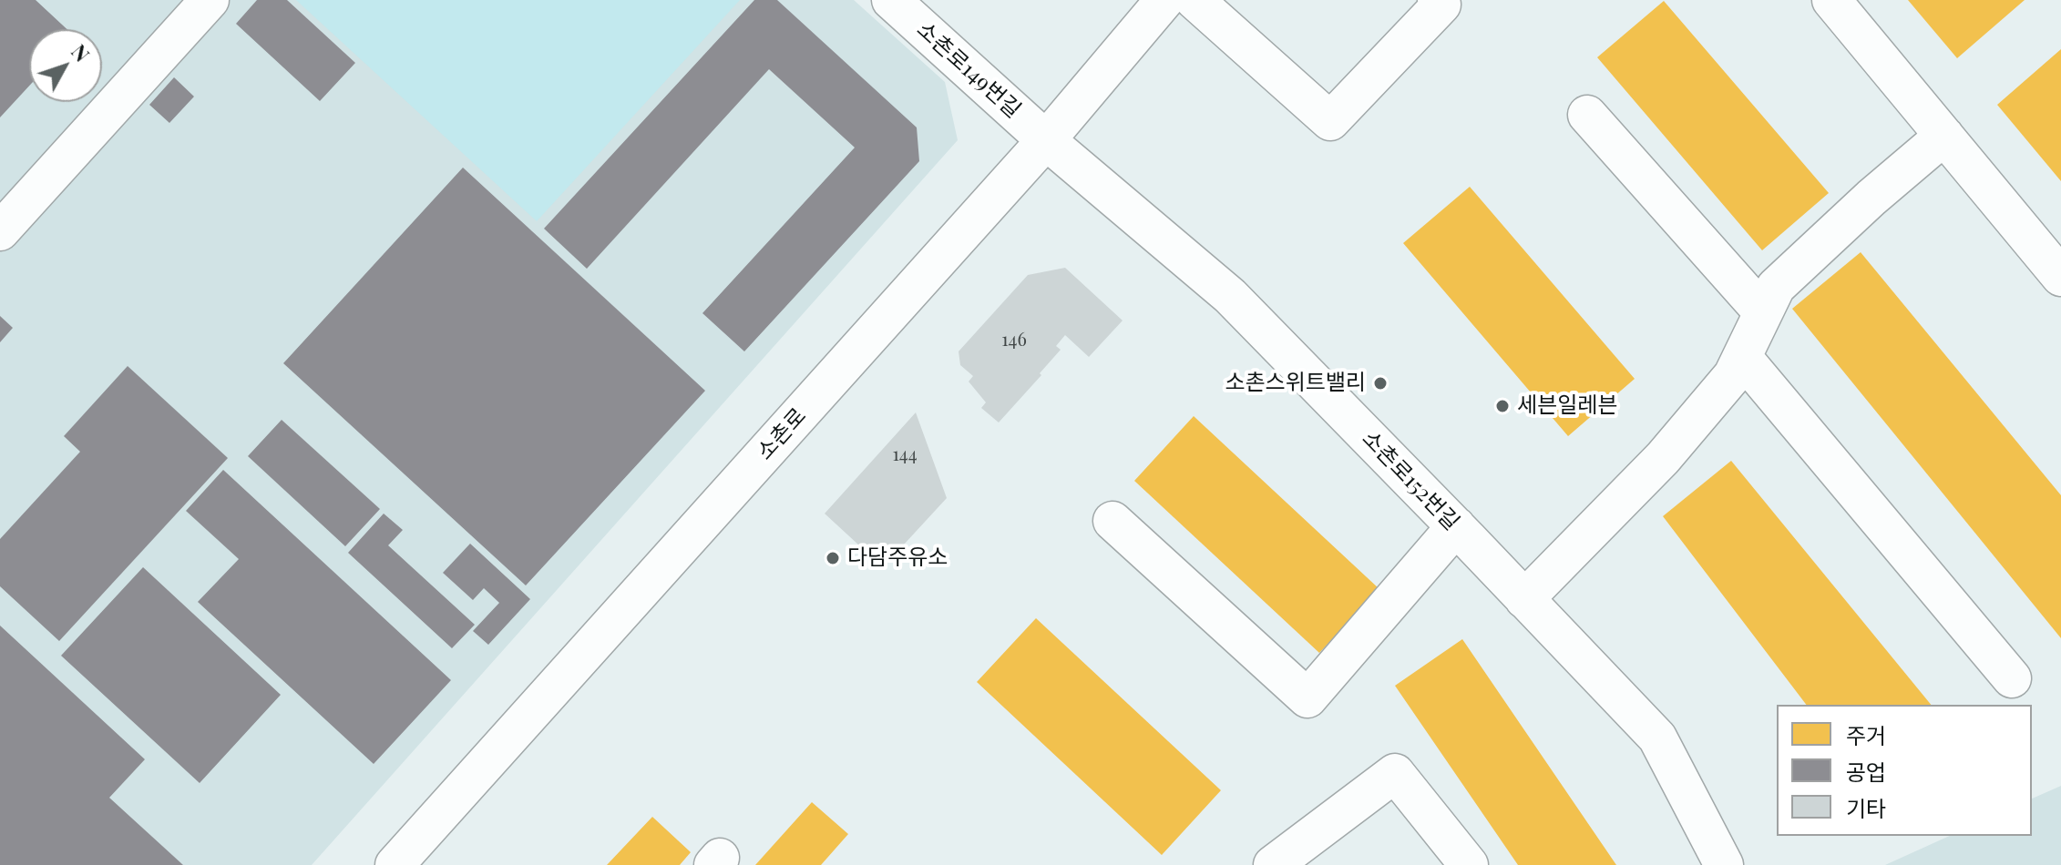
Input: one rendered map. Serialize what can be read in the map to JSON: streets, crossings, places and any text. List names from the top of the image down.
{
  "streets": {
    "street": ["소촌로149번길", "소촌로", "소촌로152번길"]
  },
  "crossings": [
    ["소촌로149번길", "소촌로"],
    ["소촌로149번길", "소촌로152번길"],
    ["소촌로", "소촌로152번길"]
  ],
  "places": ["소촌스위트밸리", "세븐일레븐", "다담주유소"],
  "house_numbers": ["146", "144"],
  "legend": ["주거", "공업", "기타"],
  "north": "top right"
}
